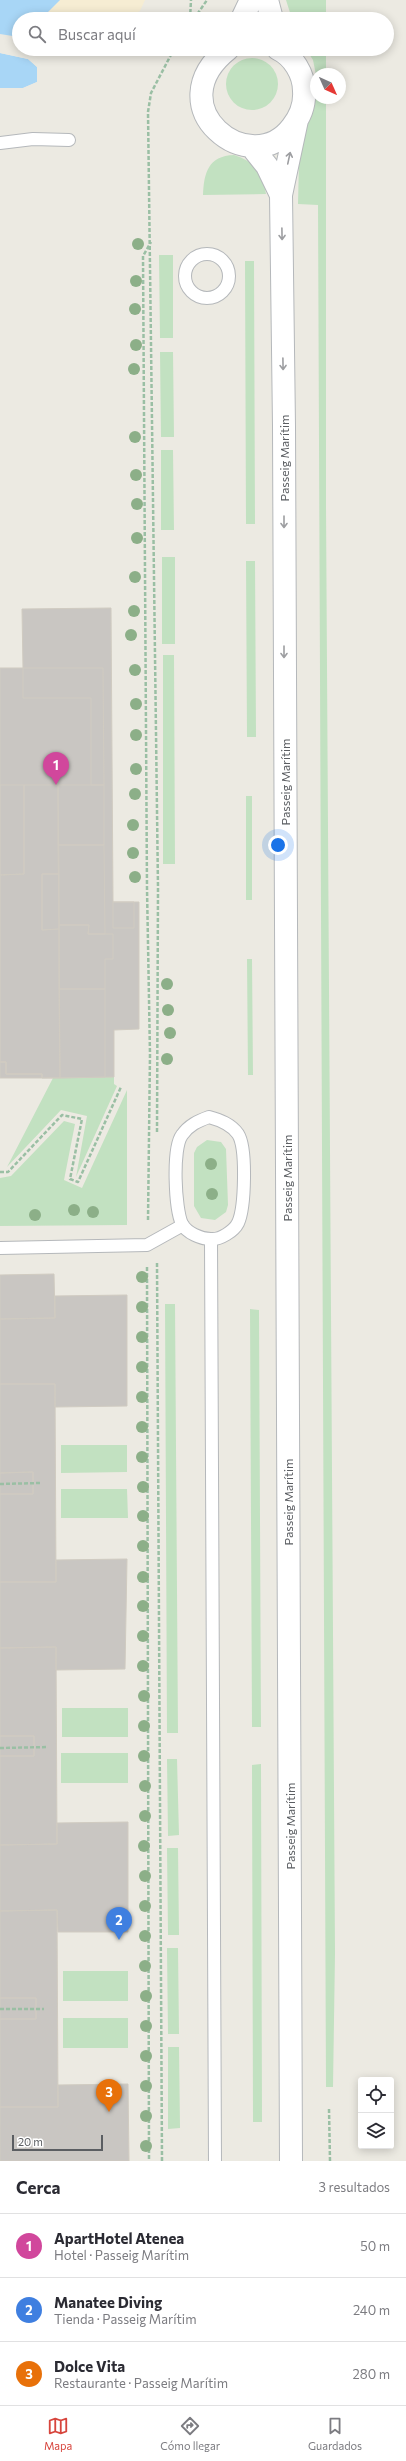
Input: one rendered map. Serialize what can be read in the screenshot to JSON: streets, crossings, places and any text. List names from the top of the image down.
{
  "streets": {
    "street": ["Passeig Marítim"]
  },
  "one_way": ["Passeig Marítim"],
  "scale_bar": "20 m",
  "north": "bottom right",
  "page": {
    "search": "Buscar aquí",
    "pins": ["1", "2", "3"],
    "scale": "20 m",
    "heading": ["Cerca", "3 resultados"],
    "list": [
      {
        "mark": "1",
        "name": "ApartHotel Atenea",
        "note": "Hotel · Passeig Marítim",
        "value": "50 m"
      },
      {
        "mark": "2",
        "name": "Manatee Diving",
        "note": "Tienda · Passeig Marítim",
        "value": "240 m"
      },
      {
        "mark": "3",
        "name": "Dolce Vita",
        "note": "Restaurante · Passeig Marítim",
        "value": "280 m"
      }
    ],
    "nav": ["Mapa", "Cómo llegar", "Guardados"]
  }
}
